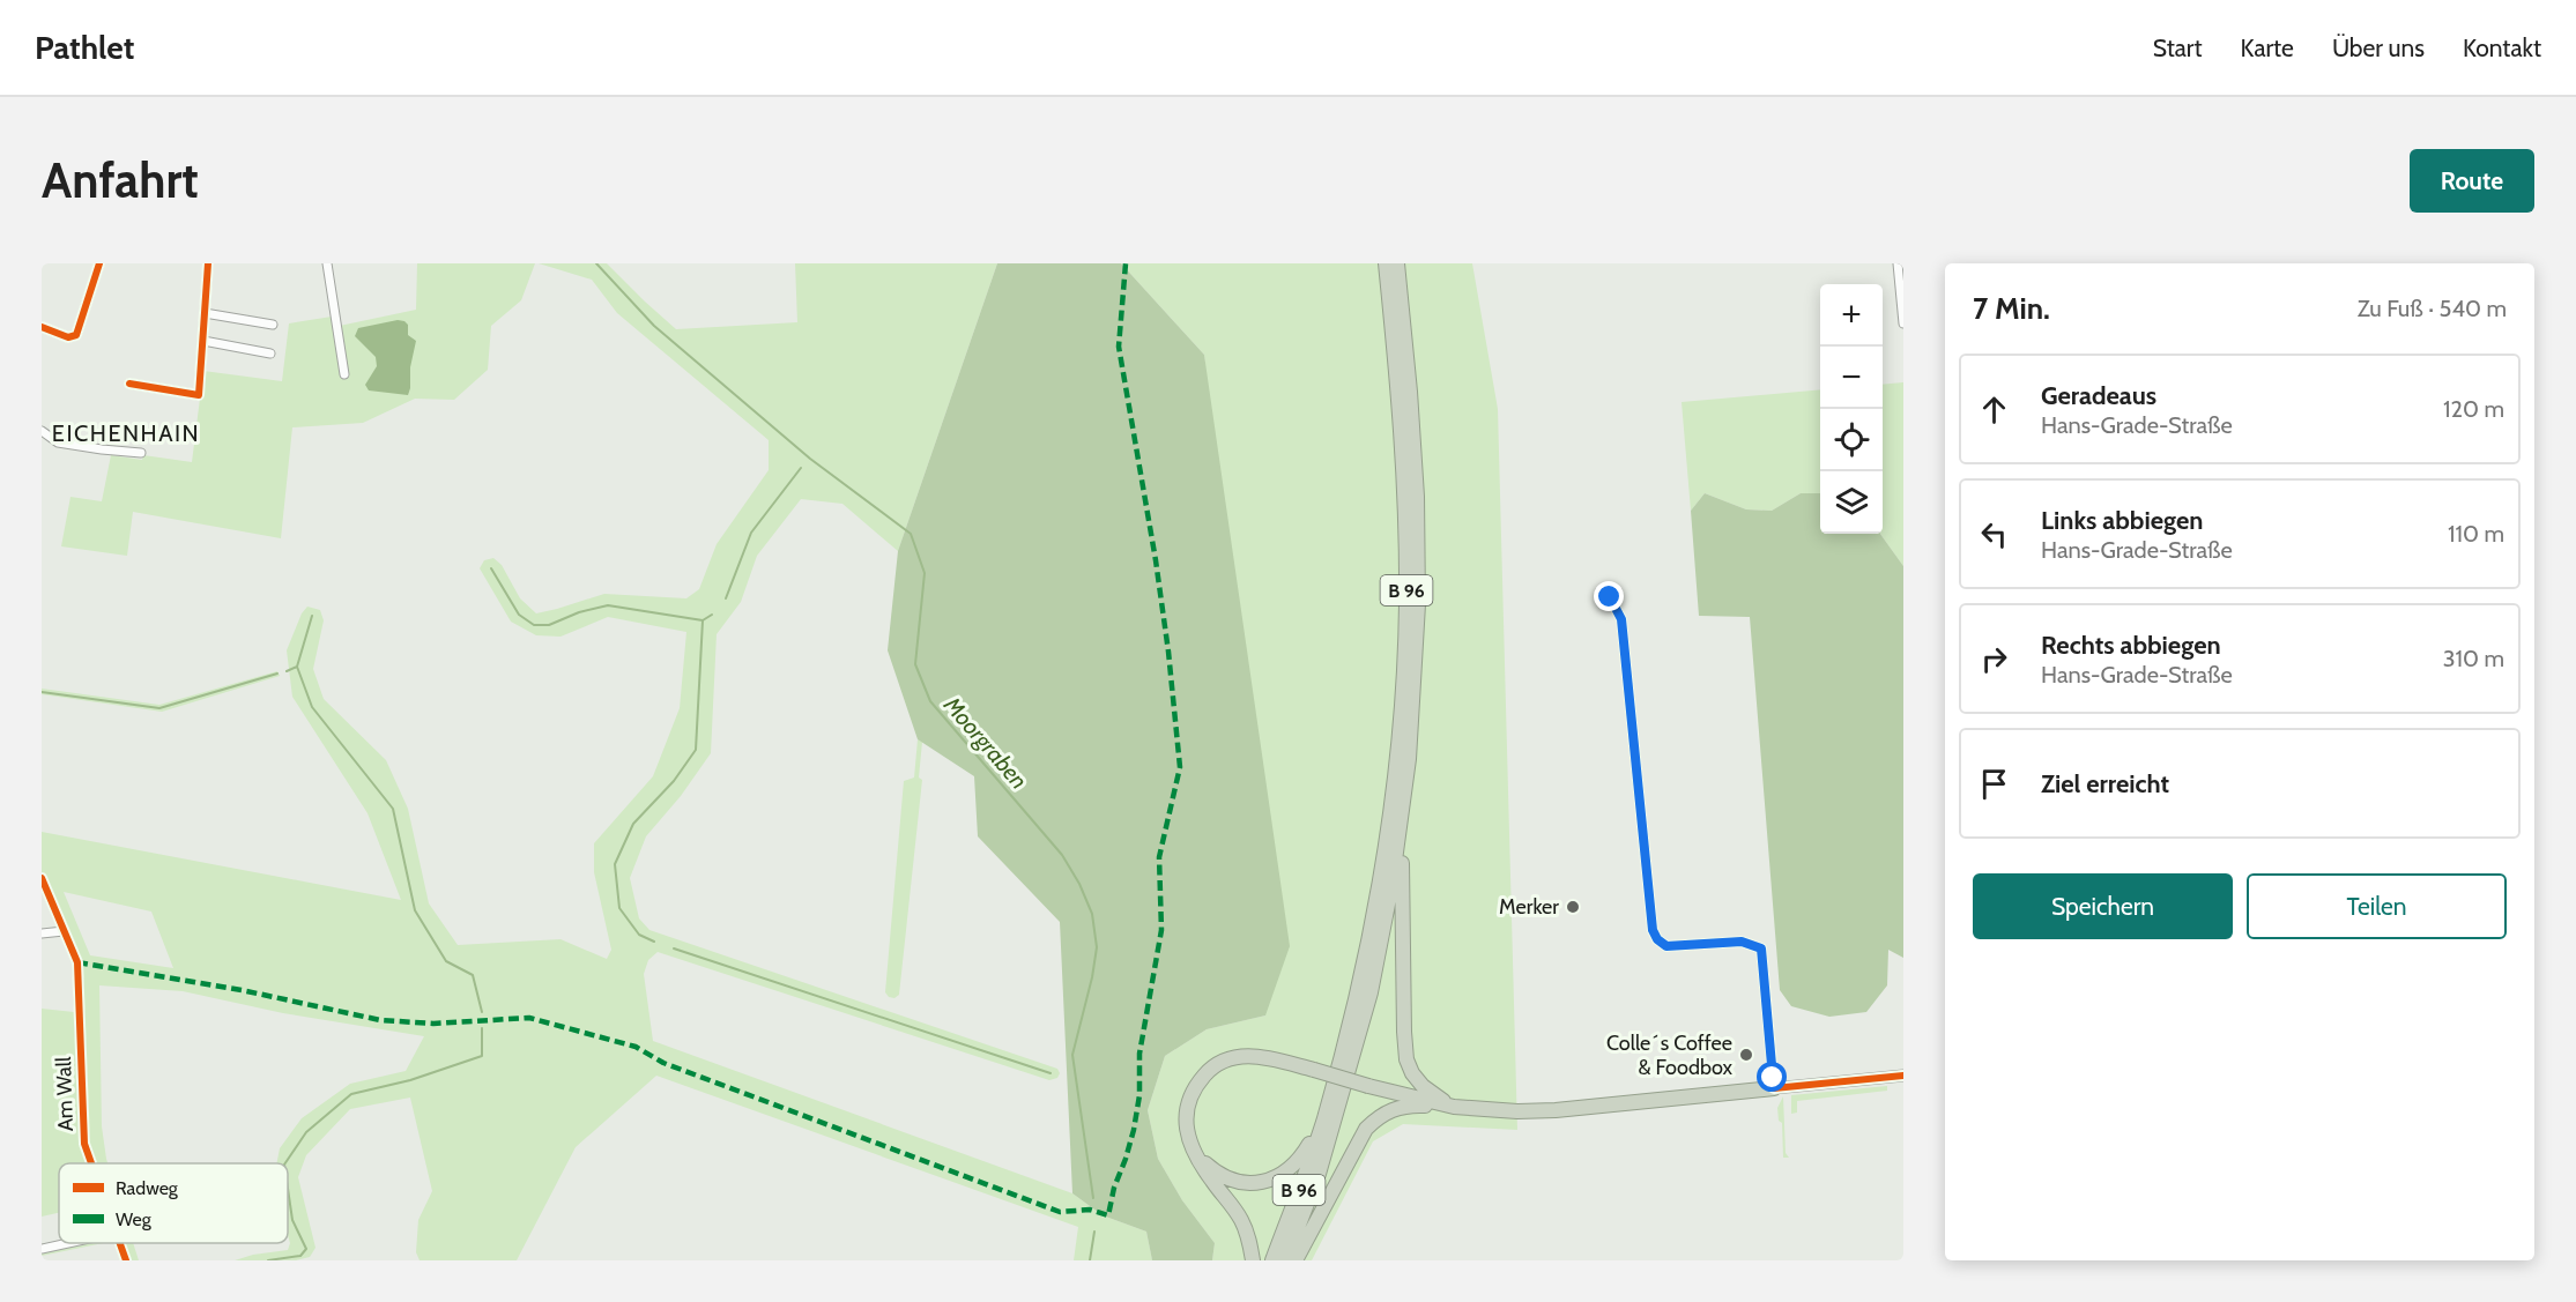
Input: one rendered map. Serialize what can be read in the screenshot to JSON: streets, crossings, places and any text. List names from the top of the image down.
{
  "streets": {
    "highway": ["B 96"],
    "street": ["Am Wall"]
  },
  "districts": ["EICHENHAIN"],
  "water": ["Moorgraben"],
  "places": ["Merker", "Colle´s Coffee & Foodbox"],
  "legend": ["Radweg", "Weg"],
  "page": {
    "header": "Pathlet",
    "nav": [
      "Start",
      "Karte",
      "Über uns",
      "Kontakt"
    ],
    "buttons": [
      "Route",
      ["Speichern", "Teilen"]
    ],
    "title": "Anfahrt",
    "heading": ["7 Min.", "Zu Fuß · 540 m"],
    "map_buttons": ["+", "−"],
    "list": [
      ["Geradeaus", "Hans-Grade-Straße", "120 m"],
      ["Links abbiegen", "Hans-Grade-Straße", "110 m"],
      ["Rechts abbiegen", "Hans-Grade-Straße", "310 m"],
      "Ziel erreicht"
    ]
  }
}
